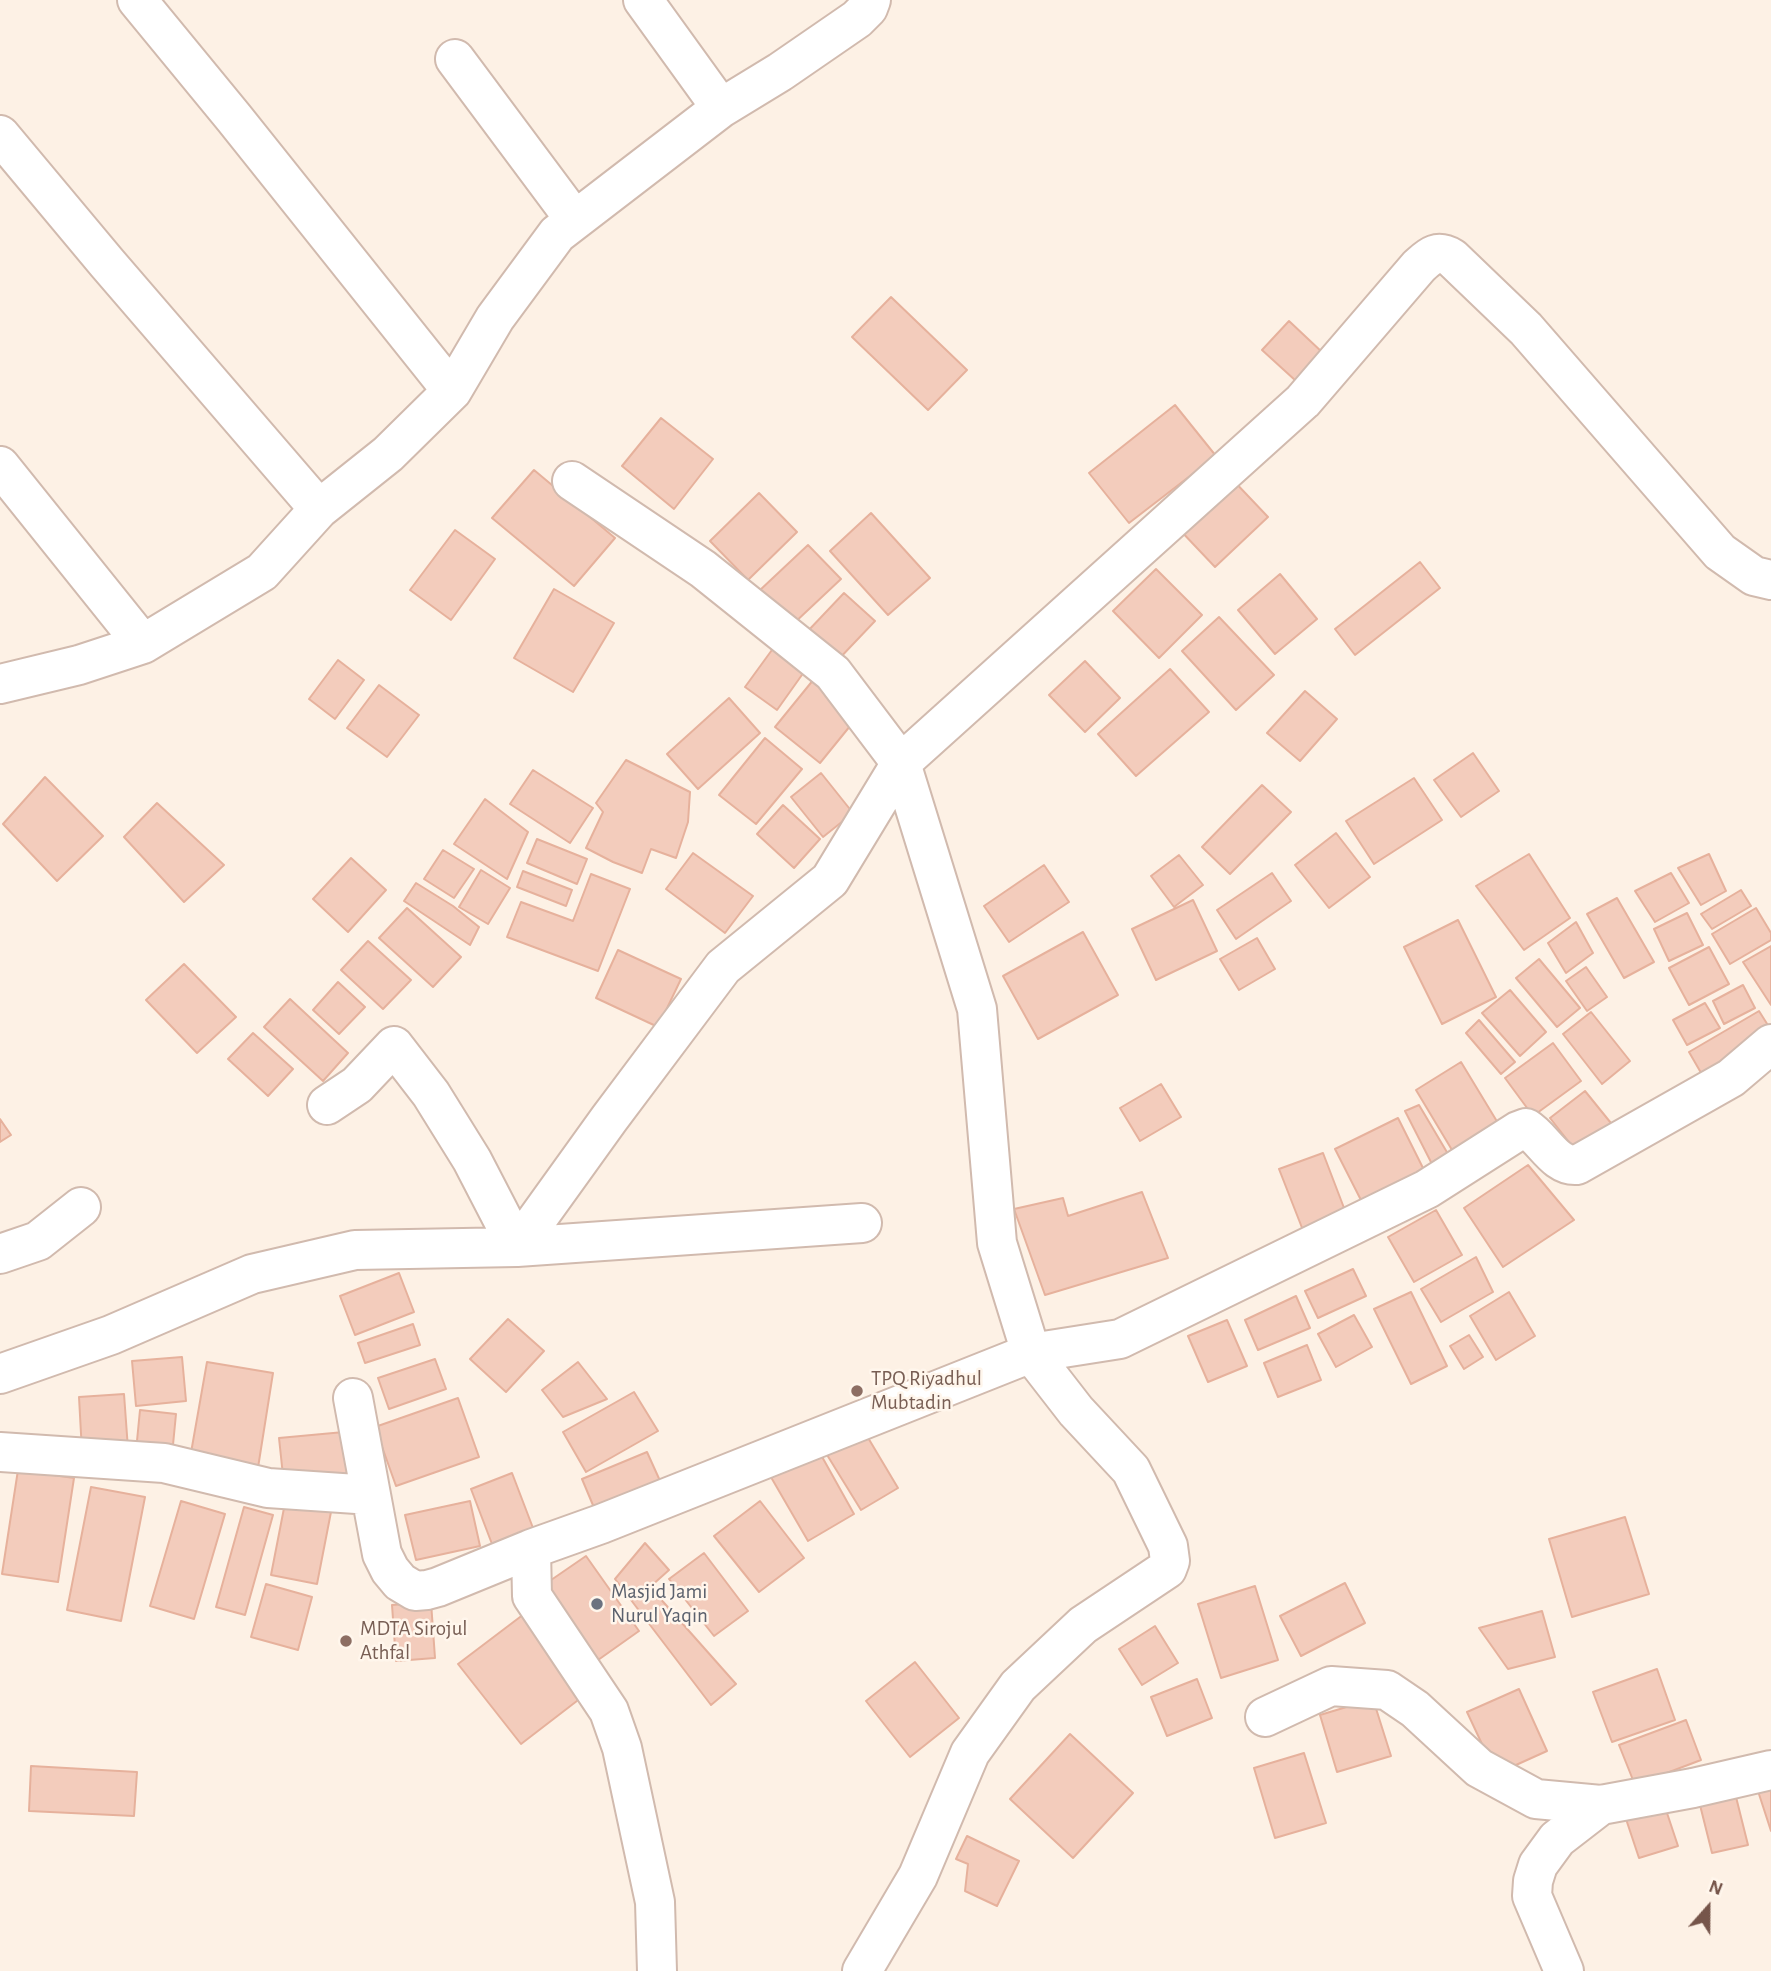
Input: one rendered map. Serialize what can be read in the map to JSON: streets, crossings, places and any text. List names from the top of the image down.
{
  "places": ["TPQ Riyadhul Mubtadin", "Masjid Jami Nurul Yaqin", "MDTA Sirojul Athfal"],
  "north": "top"
}
